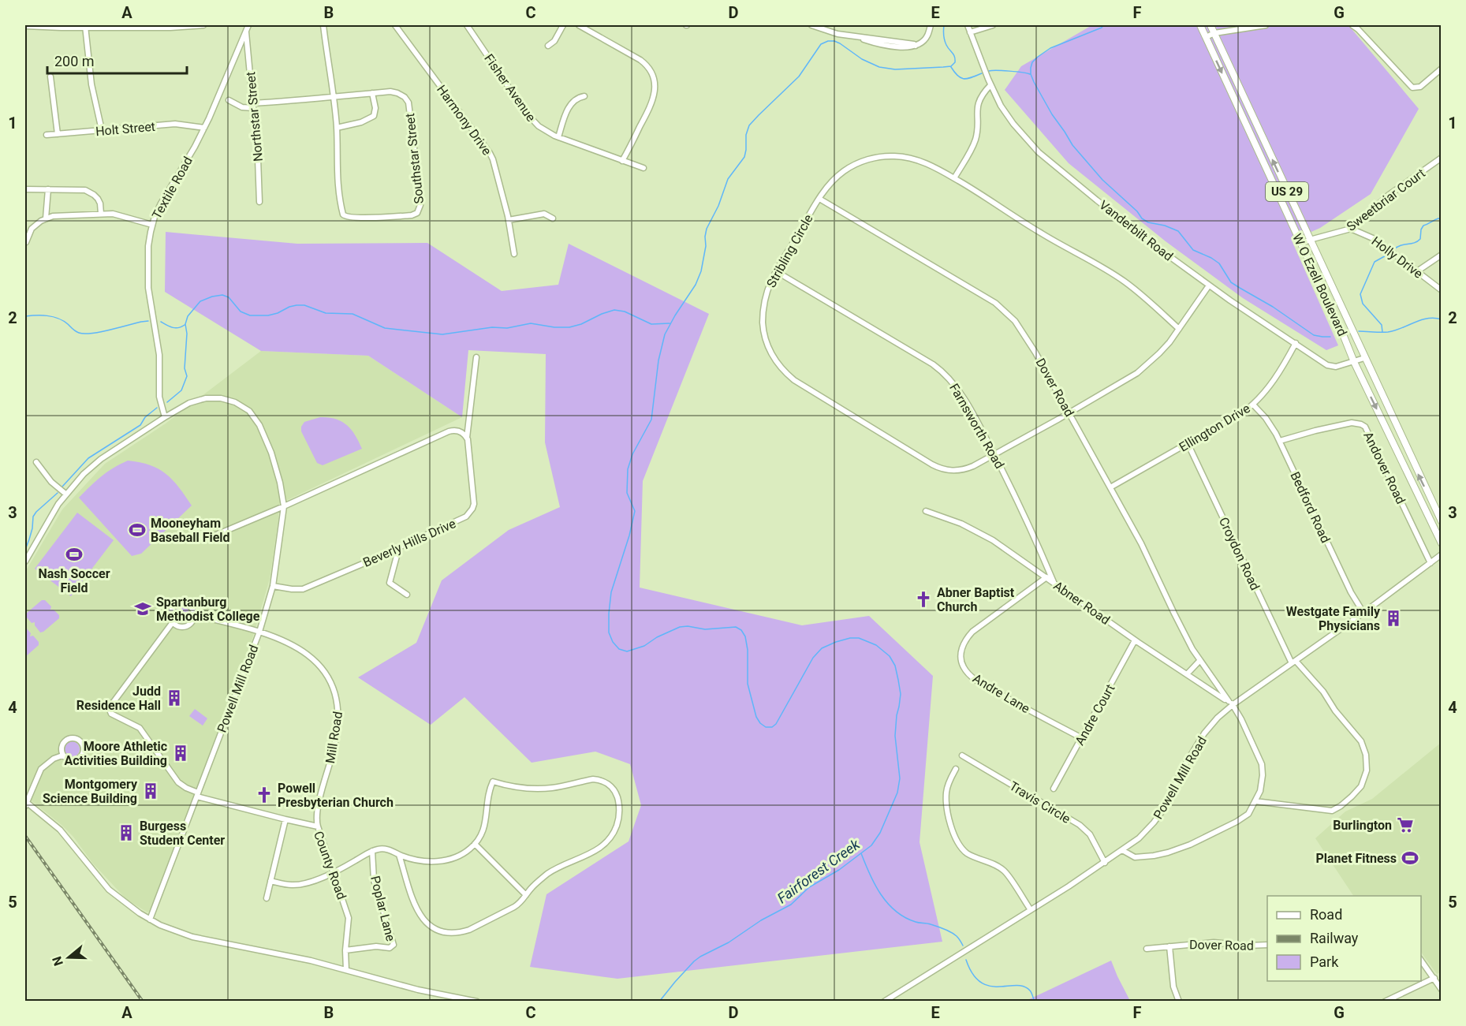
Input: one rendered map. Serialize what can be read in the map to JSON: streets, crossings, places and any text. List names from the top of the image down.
{
  "streets": {
    "main road": ["US 29", "W O Ezell Boulevard"],
    "street": [
      "Fisher Avenue",
      "Northstar Street",
      "Harmony Drive",
      "Holt Street",
      "Southstar Street",
      "Textile Road",
      "Sweetbriar Court",
      "Vanderbilt Road",
      "Stribling Circle",
      "Holly Drive",
      "Dover Road",
      "Farnsworth Road",
      "Ellington Drive",
      "Andover Road",
      "Bedford Road",
      "Beverly Hills Drive",
      "Croydon Road",
      "Abner Road",
      "Powell Mill Road",
      "Andre Lane",
      "Andre Court",
      "Mill Road",
      "Travis Circle",
      "County Road",
      "Poplar Lane"
    ]
  },
  "crossings": [
    ["Northstar Street", "Textile Road"],
    ["Holt Street", "Textile Road"],
    ["Textile Road", "Powell Mill Road"],
    ["Sweetbriar Court", "Holly Drive"],
    ["Sweetbriar Court", "W O Ezell Boulevard"],
    ["Vanderbilt Road", "Stribling Circle"],
    ["Vanderbilt Road", "W O Ezell Boulevard"],
    ["Vanderbilt Road", "Ellington Drive"],
    ["Stribling Circle", "Dover Road"],
    ["Stribling Circle", "Farnsworth Road"],
    ["Dover Road", "Ellington Drive"],
    ["Dover Road", "Croydon Road"],
    ["Dover Road", "Abner Road"],
    ["Dover Road", "Powell Mill Road"],
    ["Farnsworth Road", "Abner Road"],
    ["Ellington Drive", "Bedford Road"],
    ["Ellington Drive", "Croydon Road"],
    ["Andover Road", "Bedford Road"],
    ["Andover Road", "Powell Mill Road"],
    ["Bedford Road", "Powell Mill Road"],
    ["Beverly Hills Drive", "Powell Mill Road"],
    ["Croydon Road", "Powell Mill Road"],
    ["Abner Road", "Powell Mill Road"],
    ["Abner Road", "Andre Lane"],
    ["Abner Road", "Andre Court"],
    ["Powell Mill Road", "Mill Road"],
    ["Powell Mill Road", "Travis Circle"],
    ["Powell Mill Road", "County Road"],
    ["Andre Lane", "Andre Court"],
    ["Mill Road", "County Road"],
    ["County Road", "Poplar Lane"]
  ],
  "water": ["Fairforest Creek"],
  "places": {
    "sports": ["Mooneyham Baseball Field", "Nash Soccer Field", "Planet Fitness"],
    "church": ["Abner Baptist Church", "Powell Presbyterian Church"],
    "school or university": ["Spartanburg Methodist College"],
    "building": [
      "Westgate Family Physicians",
      "Judd Residence Hall",
      "Moore Athletic Activities Building",
      "Montgomery Science Building",
      "Burgess Student Center"
    ],
    "supermarket": ["Burlington"]
  },
  "legend": ["Road", "Railway", "Park"],
  "scale_bar": "200 m",
  "north": "left",
  "grid": {
    "columns": [
      "A",
      "B",
      "C",
      "D",
      "E",
      "F",
      "G"
    ],
    "rows": [
      "1",
      "2",
      "3",
      "4",
      "5"
    ]
  }
}
